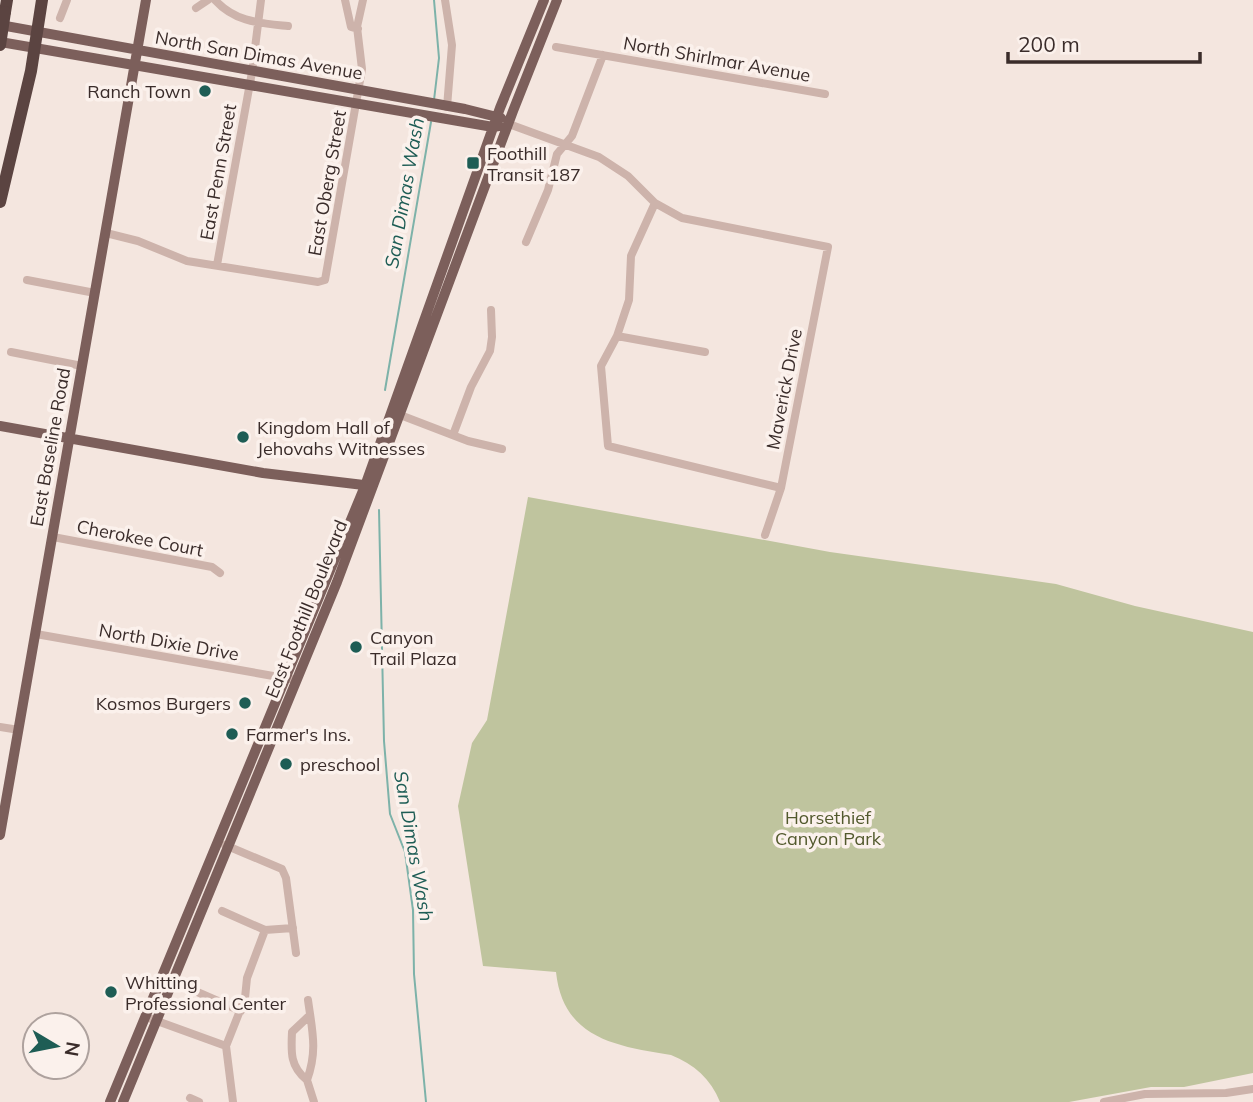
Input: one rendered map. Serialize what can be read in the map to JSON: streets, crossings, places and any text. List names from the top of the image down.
{
  "streets": {
    "main road": ["North San Dimas Avenue", "East Baseline Road", "East Foothill Boulevard"],
    "street": [
      "North Shirlmar Avenue",
      "East Penn Street",
      "East Oberg Street",
      "Maverick Drive",
      "Cherokee Court",
      "North Dixie Drive"
    ]
  },
  "crossings": [
    ["North San Dimas Avenue", "East Penn Street"],
    ["North San Dimas Avenue", "East Oberg Street"],
    ["North San Dimas Avenue", "East Baseline Road"],
    ["North San Dimas Avenue", "East Foothill Boulevard"],
    ["East Penn Street", "East Oberg Street"],
    ["East Baseline Road", "Cherokee Court"],
    ["East Baseline Road", "North Dixie Drive"],
    ["East Foothill Boulevard", "North Dixie Drive"]
  ],
  "water": ["San Dimas Wash"],
  "parks": ["Horsethief Canyon Park"],
  "places": {
    "other": [
      "Ranch Town",
      "Kingdom Hall of Jehovahs Witnesses",
      "Canyon Trail Plaza",
      "Kosmos Burgers",
      "Farmer's Ins.",
      "preschool",
      "Whitting Professional Center"
    ],
    "transit": ["Foothill Transit 187"]
  },
  "scale_bar": "200 m",
  "north": "right"
}
